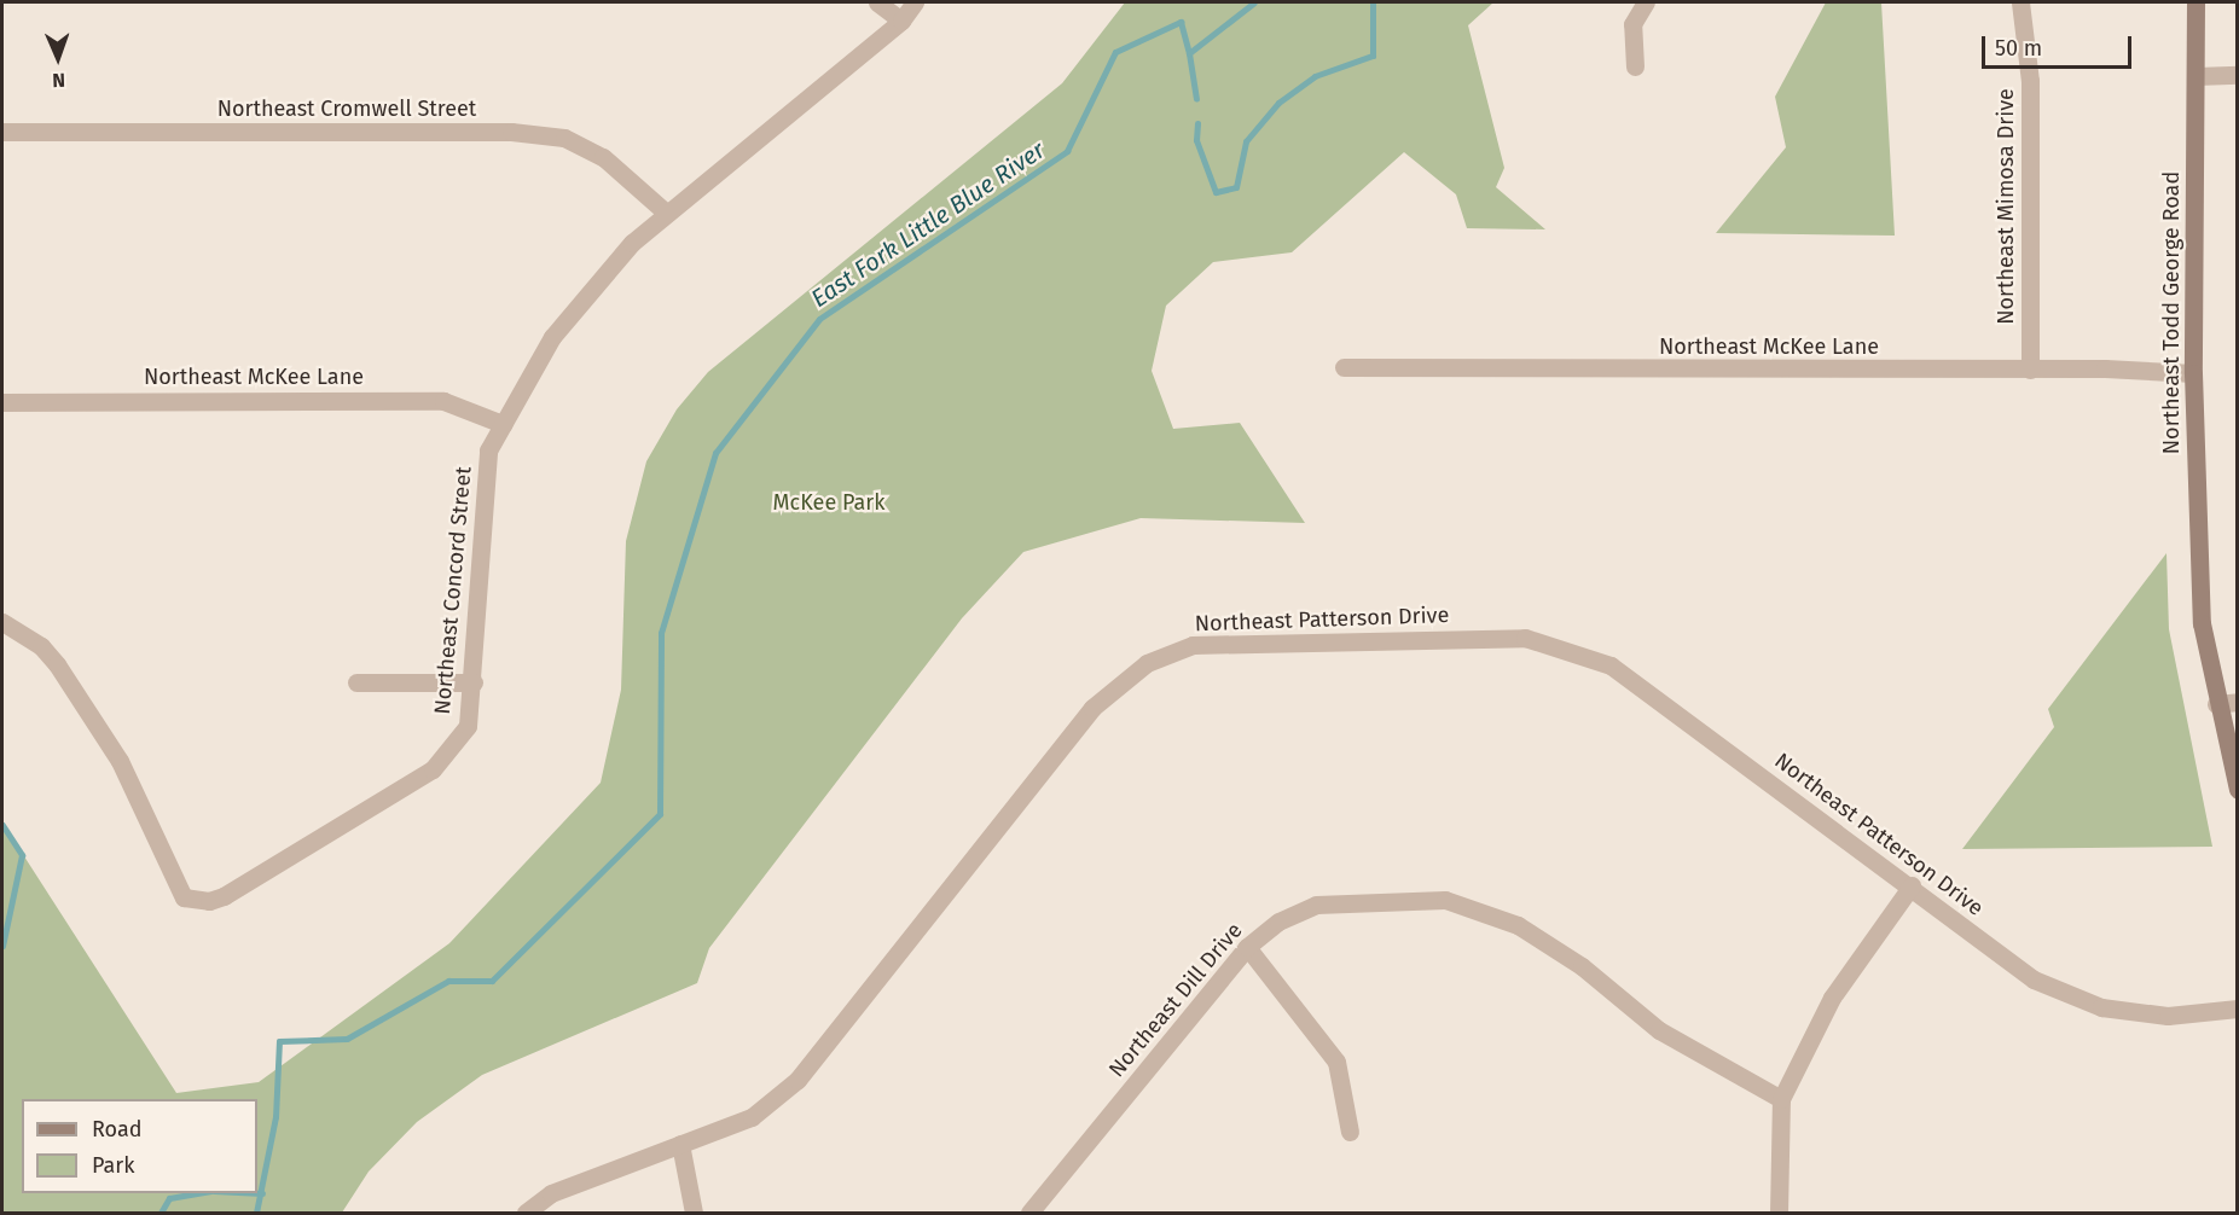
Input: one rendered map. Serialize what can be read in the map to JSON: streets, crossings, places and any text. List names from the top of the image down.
{
  "streets": {
    "main road": ["Northeast Todd George Road"],
    "street": [
      "Northeast Cromwell Street",
      "Northeast Mimosa Drive",
      "Northeast McKee Lane",
      "Northeast Concord Street",
      "Northeast Patterson Drive",
      "Northeast Dill Drive"
    ]
  },
  "crossings": [
    ["Northeast Cromwell Street", "Northeast Concord Street"],
    ["Northeast Mimosa Drive", "Northeast McKee Lane"],
    ["Northeast Todd George Road", "Northeast McKee Lane"],
    ["Northeast McKee Lane", "Northeast Concord Street"]
  ],
  "water": ["East Fork Little Blue River"],
  "parks": ["McKee Park"],
  "legend": ["Road", "Park"],
  "scale_bar": "50 m",
  "north": "bottom"
}
